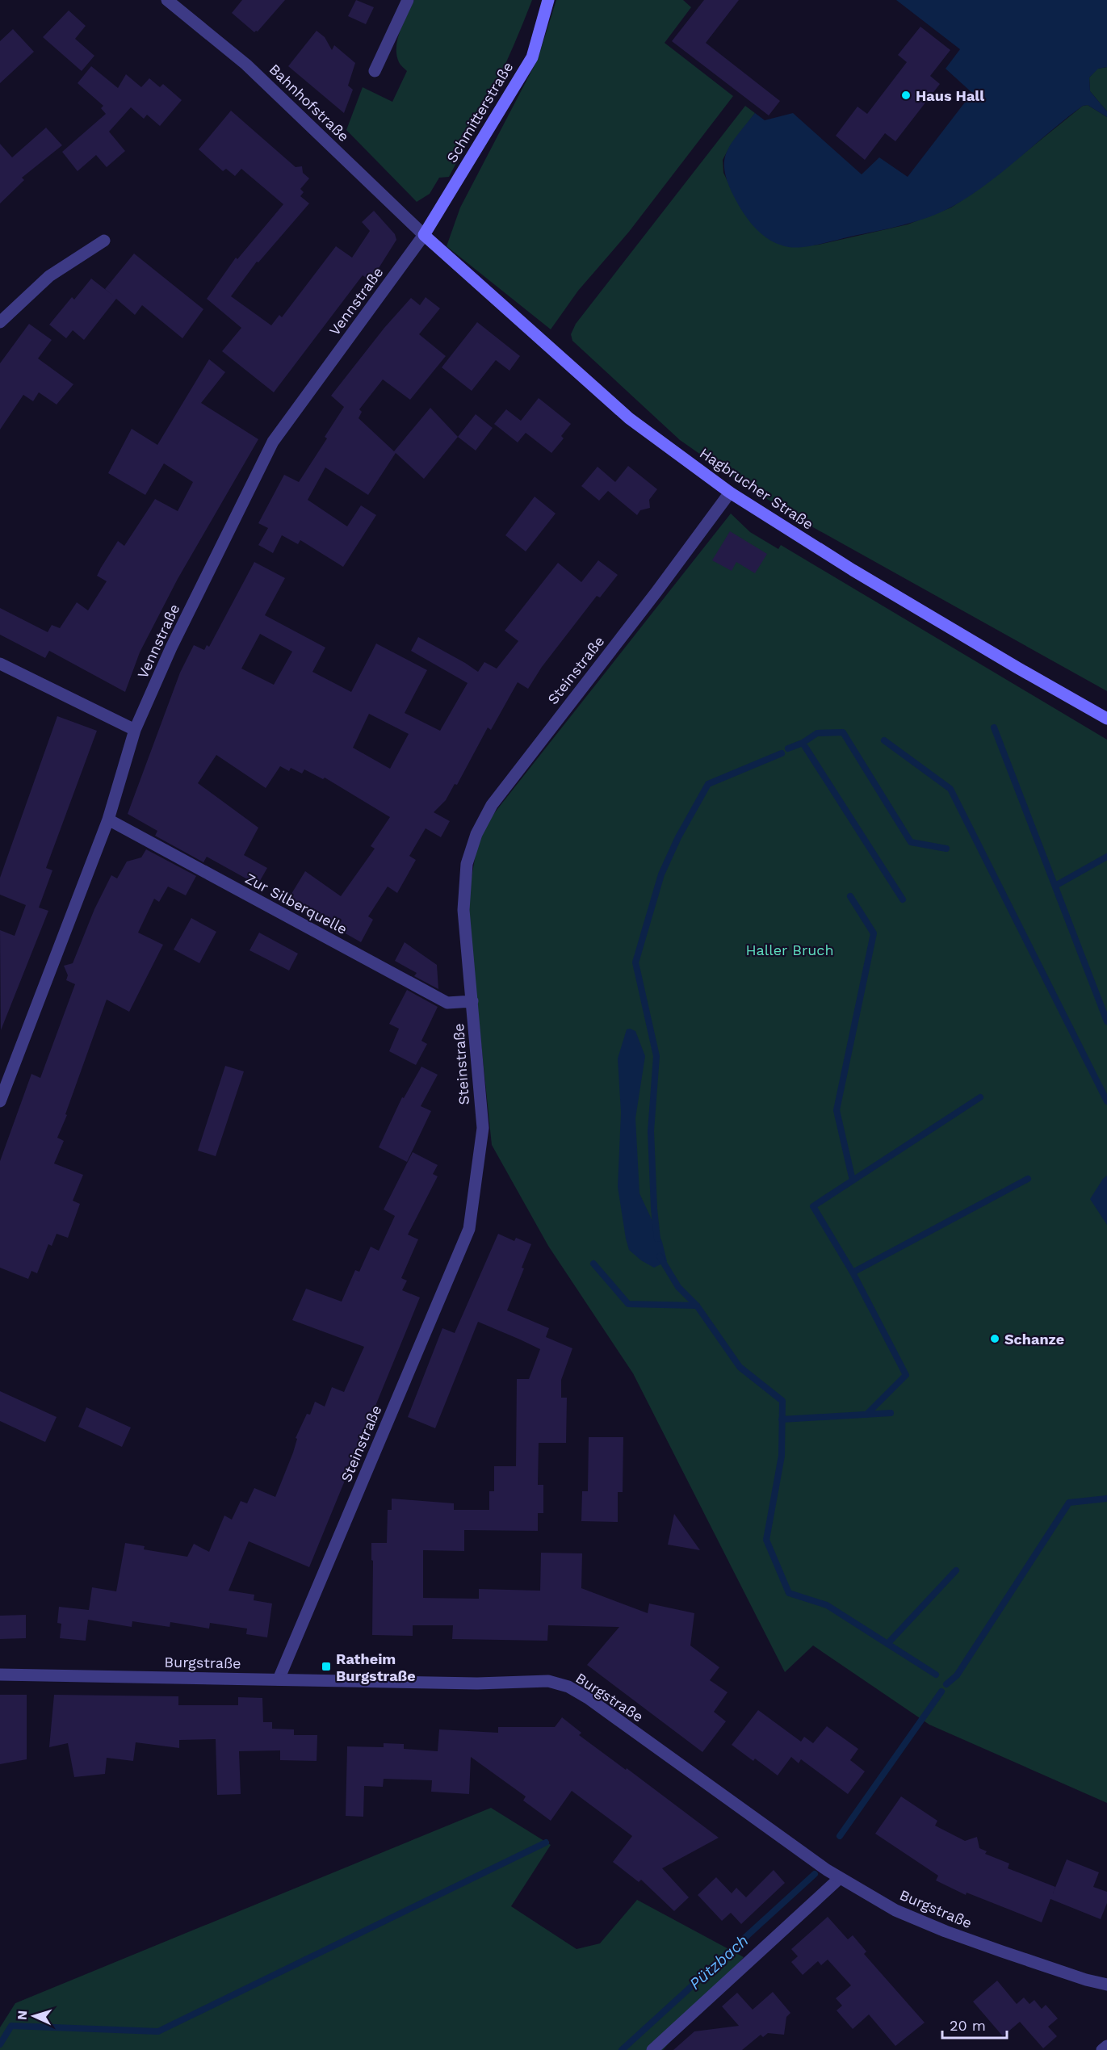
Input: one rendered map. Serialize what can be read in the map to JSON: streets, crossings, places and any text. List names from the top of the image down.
{
  "streets": {
    "main road": ["Schmitterstraße", "Hagbrucher Straße"],
    "street": [
      "Bahnhofstraße",
      "Vennstraße",
      "Steinstraße",
      "Zur Silberquelle",
      "Burgstraße"
    ]
  },
  "crossings": [
    ["Bahnhofstraße", "Schmitterstraße"],
    ["Bahnhofstraße", "Vennstraße"],
    ["Bahnhofstraße", "Hagbrucher Straße"],
    ["Schmitterstraße", "Vennstraße"],
    ["Schmitterstraße", "Hagbrucher Straße"],
    ["Vennstraße", "Hagbrucher Straße"],
    ["Vennstraße", "Zur Silberquelle"],
    ["Hagbrucher Straße", "Steinstraße"],
    ["Steinstraße", "Zur Silberquelle"],
    ["Steinstraße", "Burgstraße"]
  ],
  "water": ["Pützbach"],
  "parks": ["Haller Bruch"],
  "places": {
    "other": ["Haus Hall", "Schanze"],
    "transit": ["Ratheim Burgstraße"]
  },
  "scale_bar": "20 m",
  "north": "left"
}
